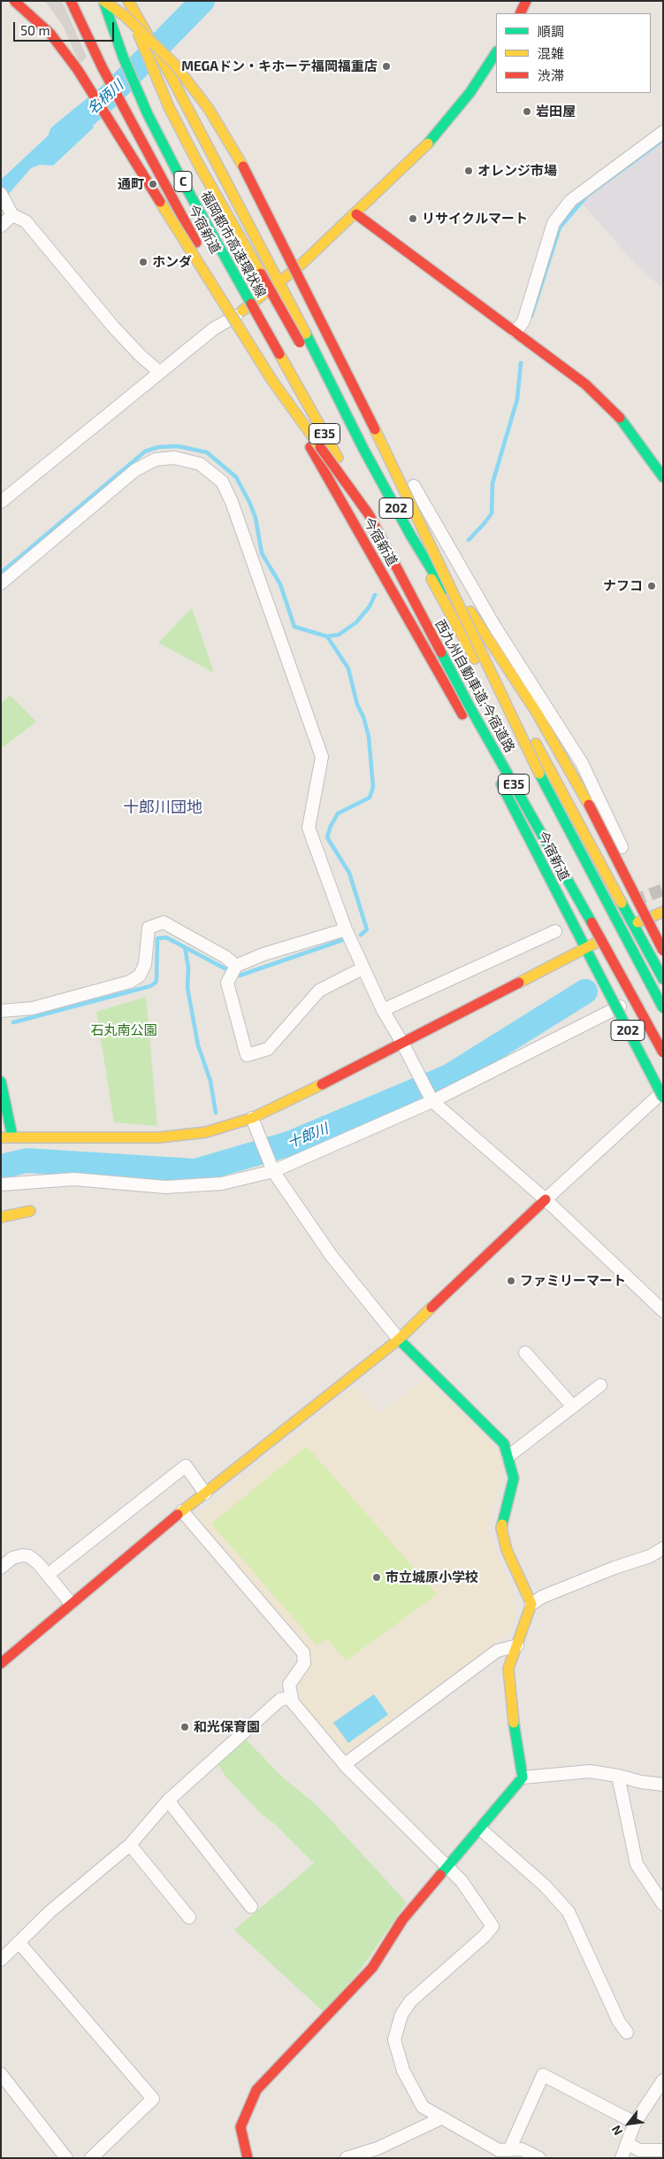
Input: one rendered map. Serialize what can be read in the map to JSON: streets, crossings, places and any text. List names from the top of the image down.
{
  "streets": {
    "main road": [
      "C",
      "今宿新道",
      "福岡都市高速環状線",
      "E35",
      "202",
      "西九州自動車道;今宿道路"
    ]
  },
  "crossings": [
    ["福岡都市高速環状線", "西九州自動車道;今宿道路"],
    ["202", "西九州自動車道;今宿道路"]
  ],
  "districts": ["十郎川団地"],
  "water": ["名柄川", "十郎川"],
  "parks": ["石丸南公園"],
  "places": [
    "MEGAドン・キホーテ福岡福重店",
    "岩田屋",
    "オレンジ市場",
    "通町",
    "リサイクルマート",
    "ホンダ",
    "ナフコ",
    "ファミリーマート",
    "市立城原小学校",
    "和光保育園"
  ],
  "legend": ["順調", "混雑", "渋滞"],
  "scale_bar": "50 m",
  "north": "bottom left"
}
